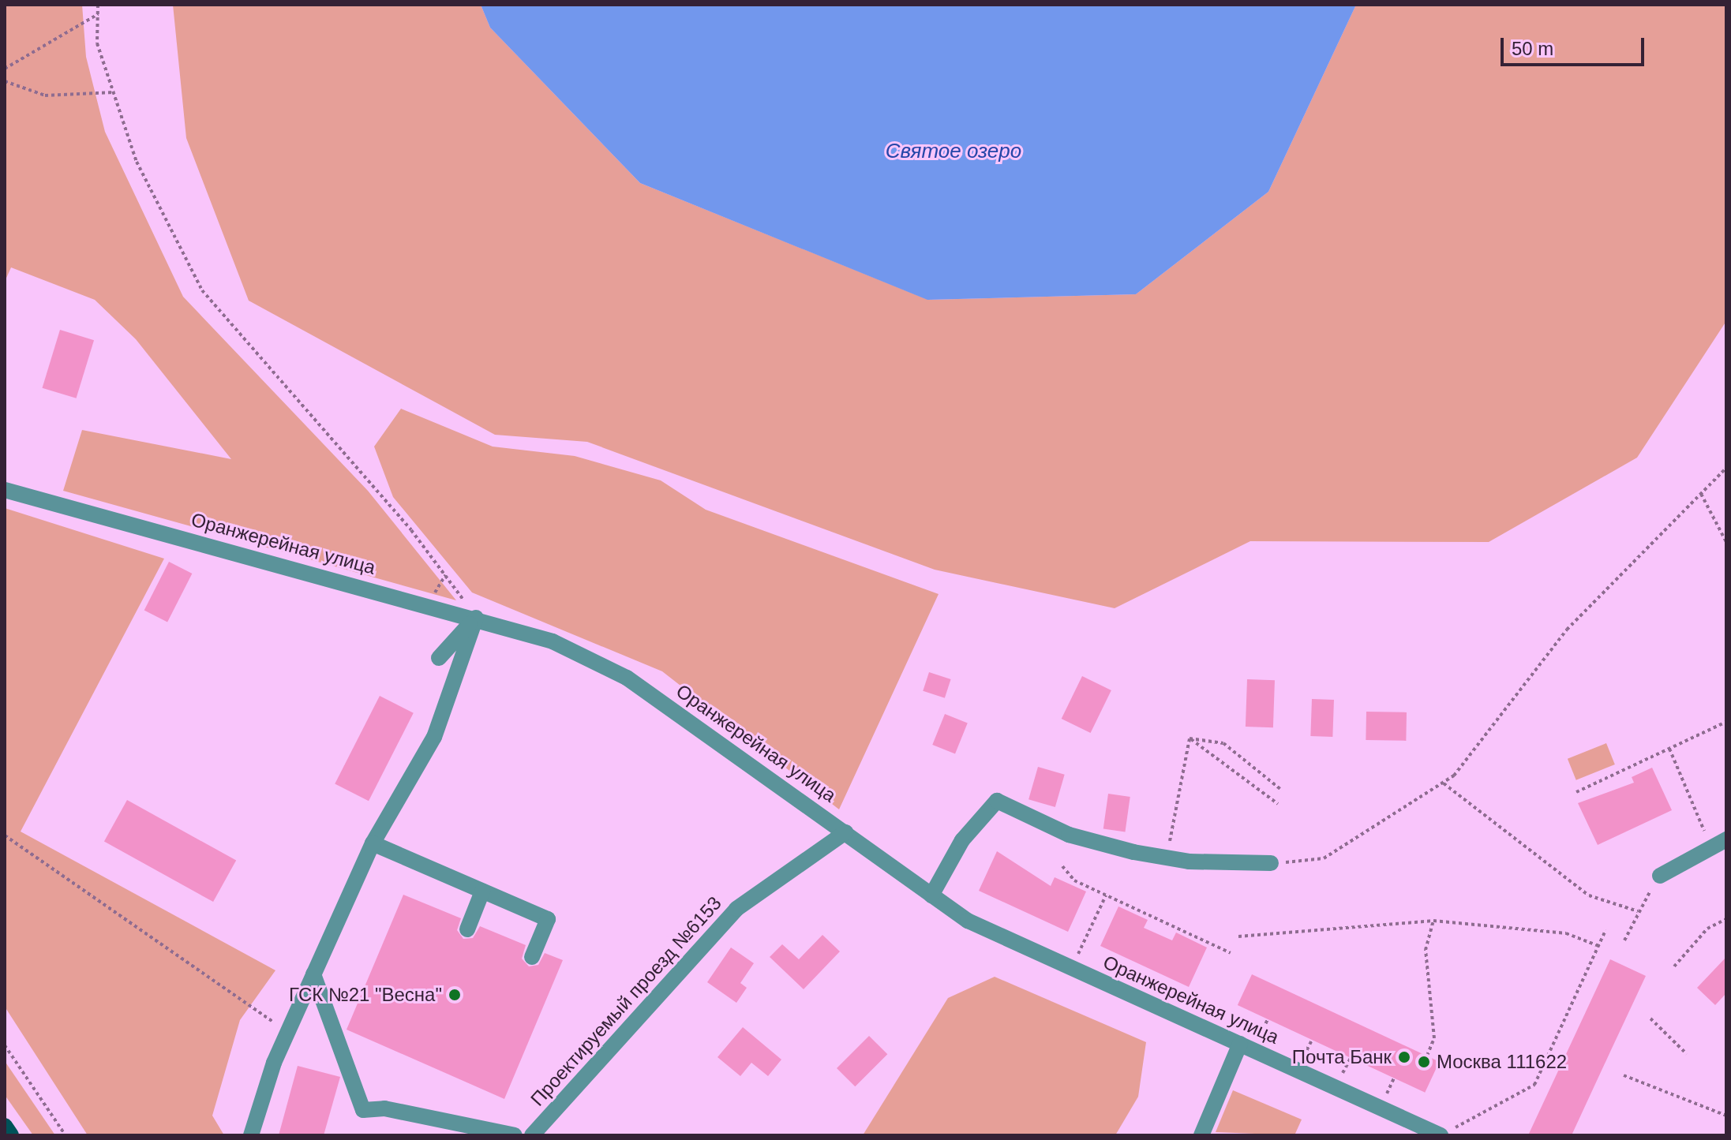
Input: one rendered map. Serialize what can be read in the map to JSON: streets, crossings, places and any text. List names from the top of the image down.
{
  "streets": {
    "street": ["Оранжерейная улица", "Проектируемый проезд №6153"]
  },
  "crossings": [
    ["Оранжерейная улица", "Проектируемый проезд №6153"]
  ],
  "water": ["Святое озеро"],
  "places": ["ГСК №21 \"Весна\"", "Почта Банк", "Москва 111622"],
  "scale_bar": "50 m"
}
